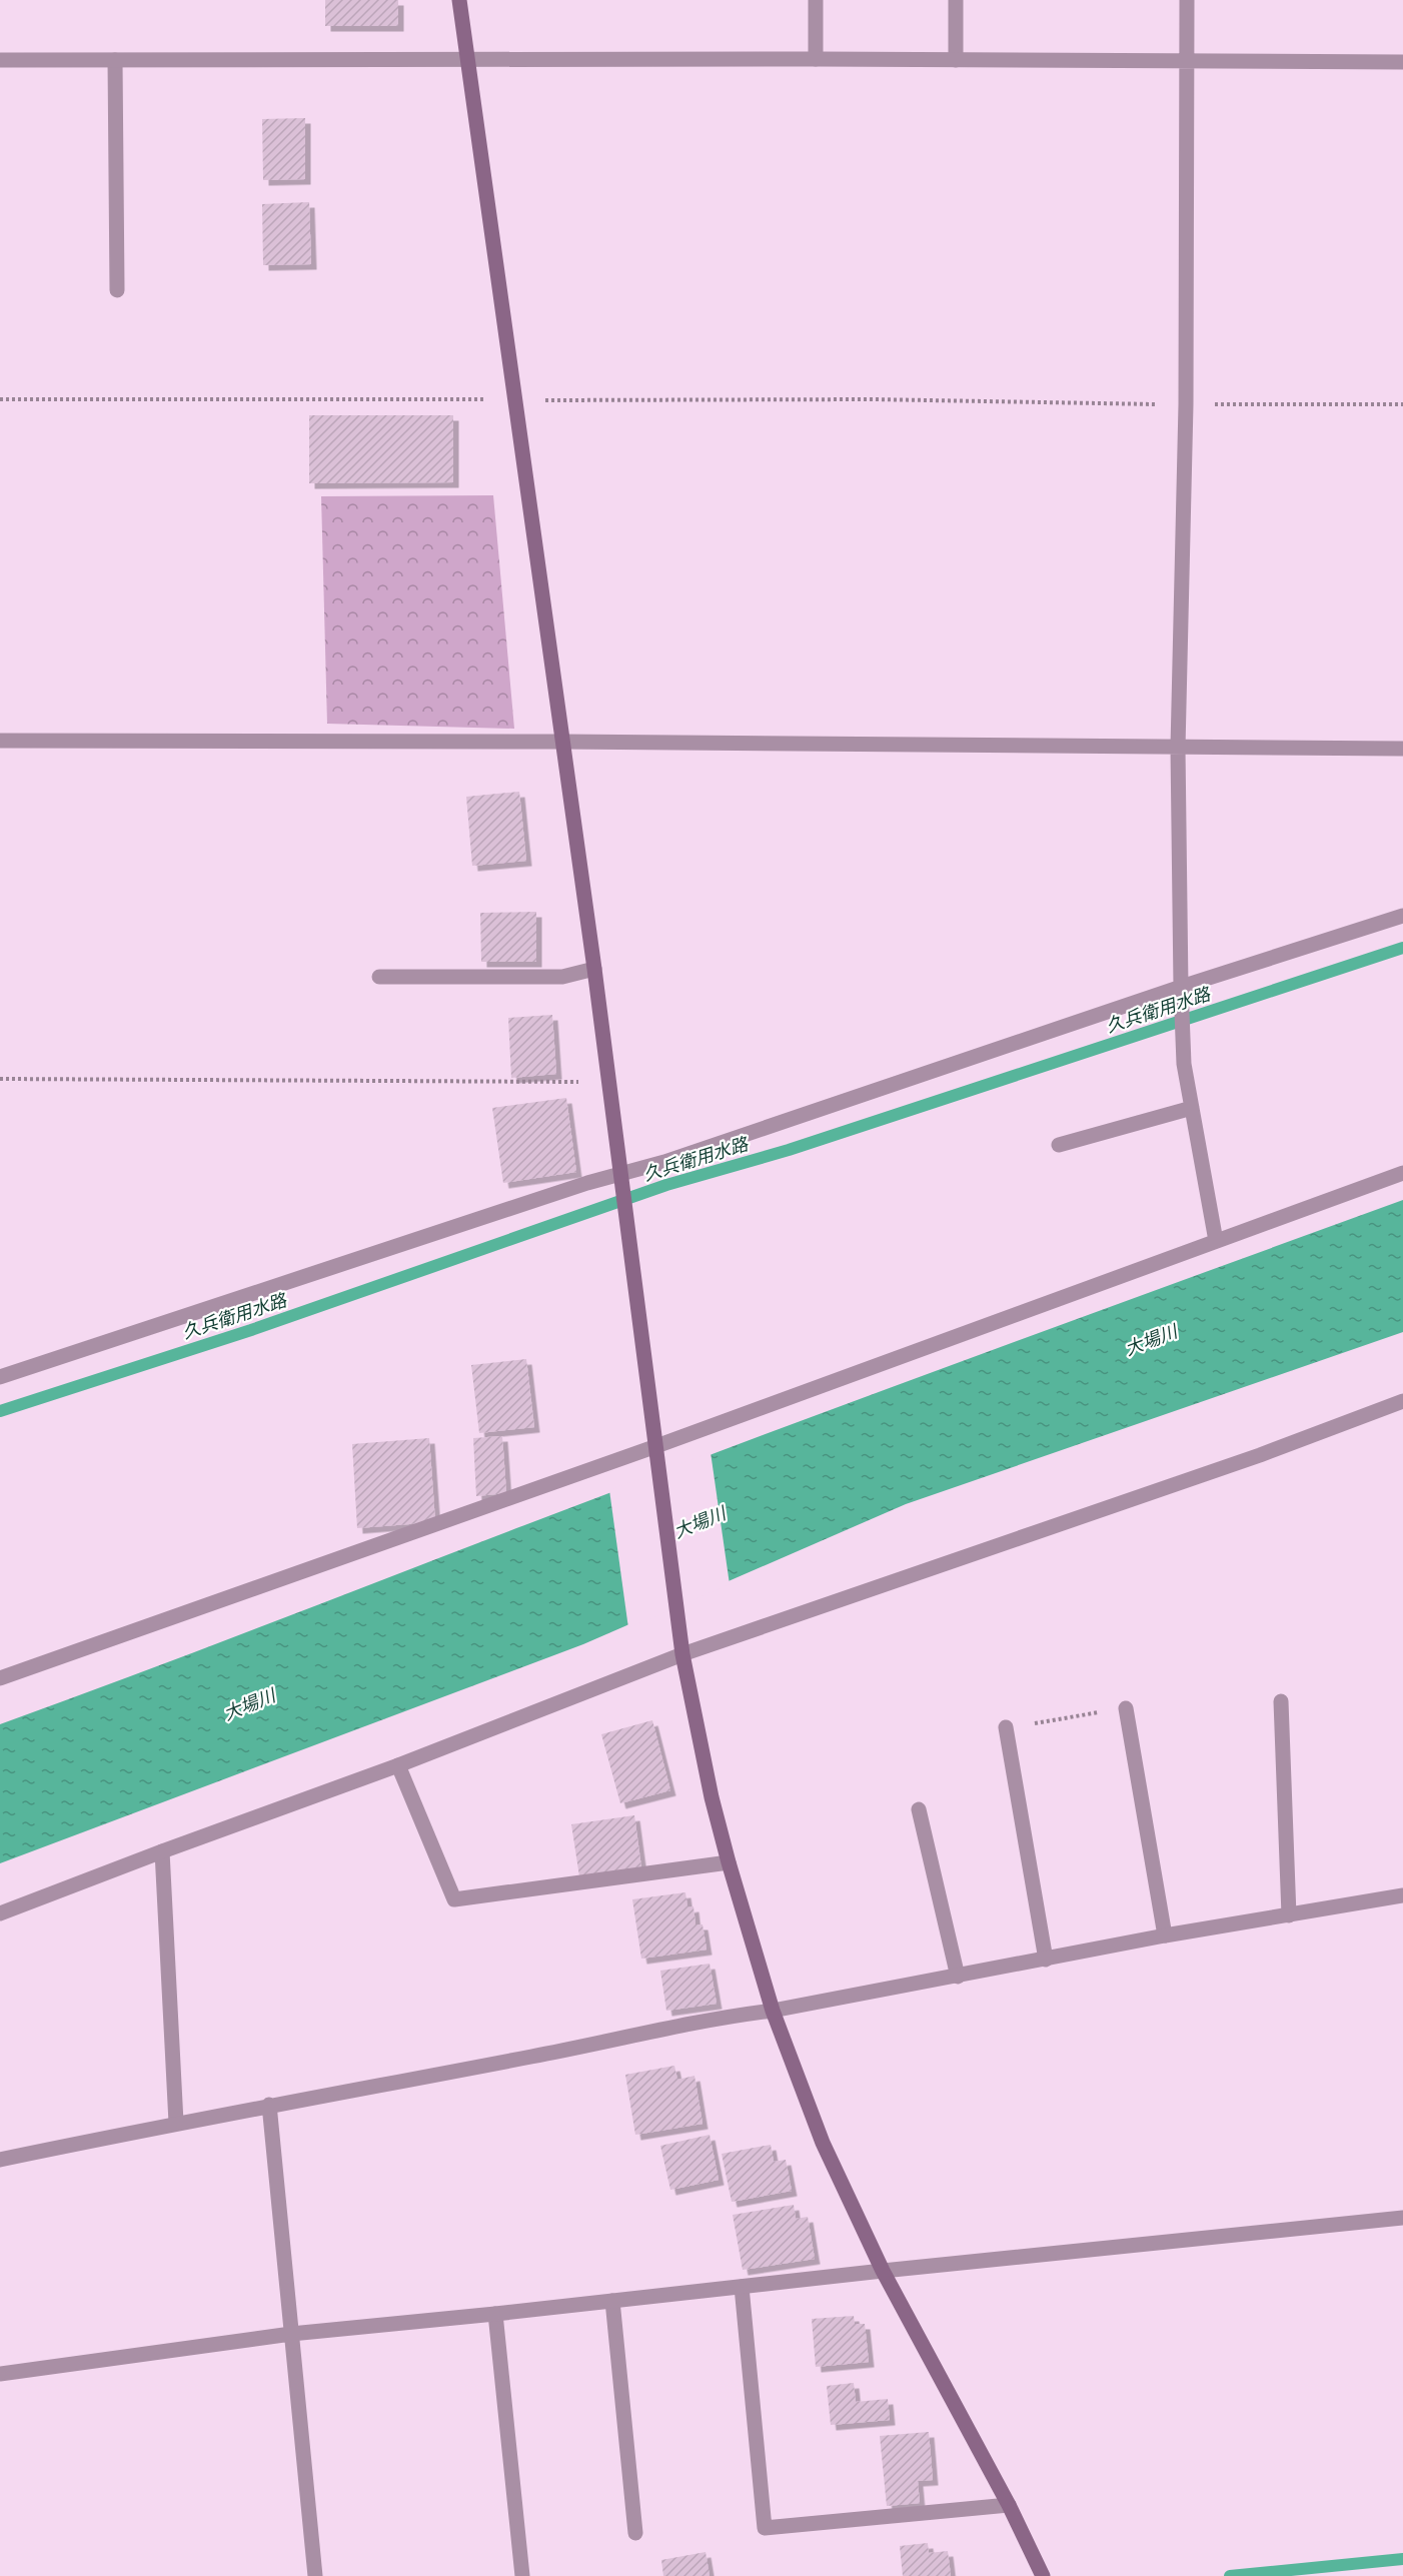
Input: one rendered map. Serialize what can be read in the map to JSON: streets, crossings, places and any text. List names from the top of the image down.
{
  "water": ["久兵衛用水路", "大場川"]
}
